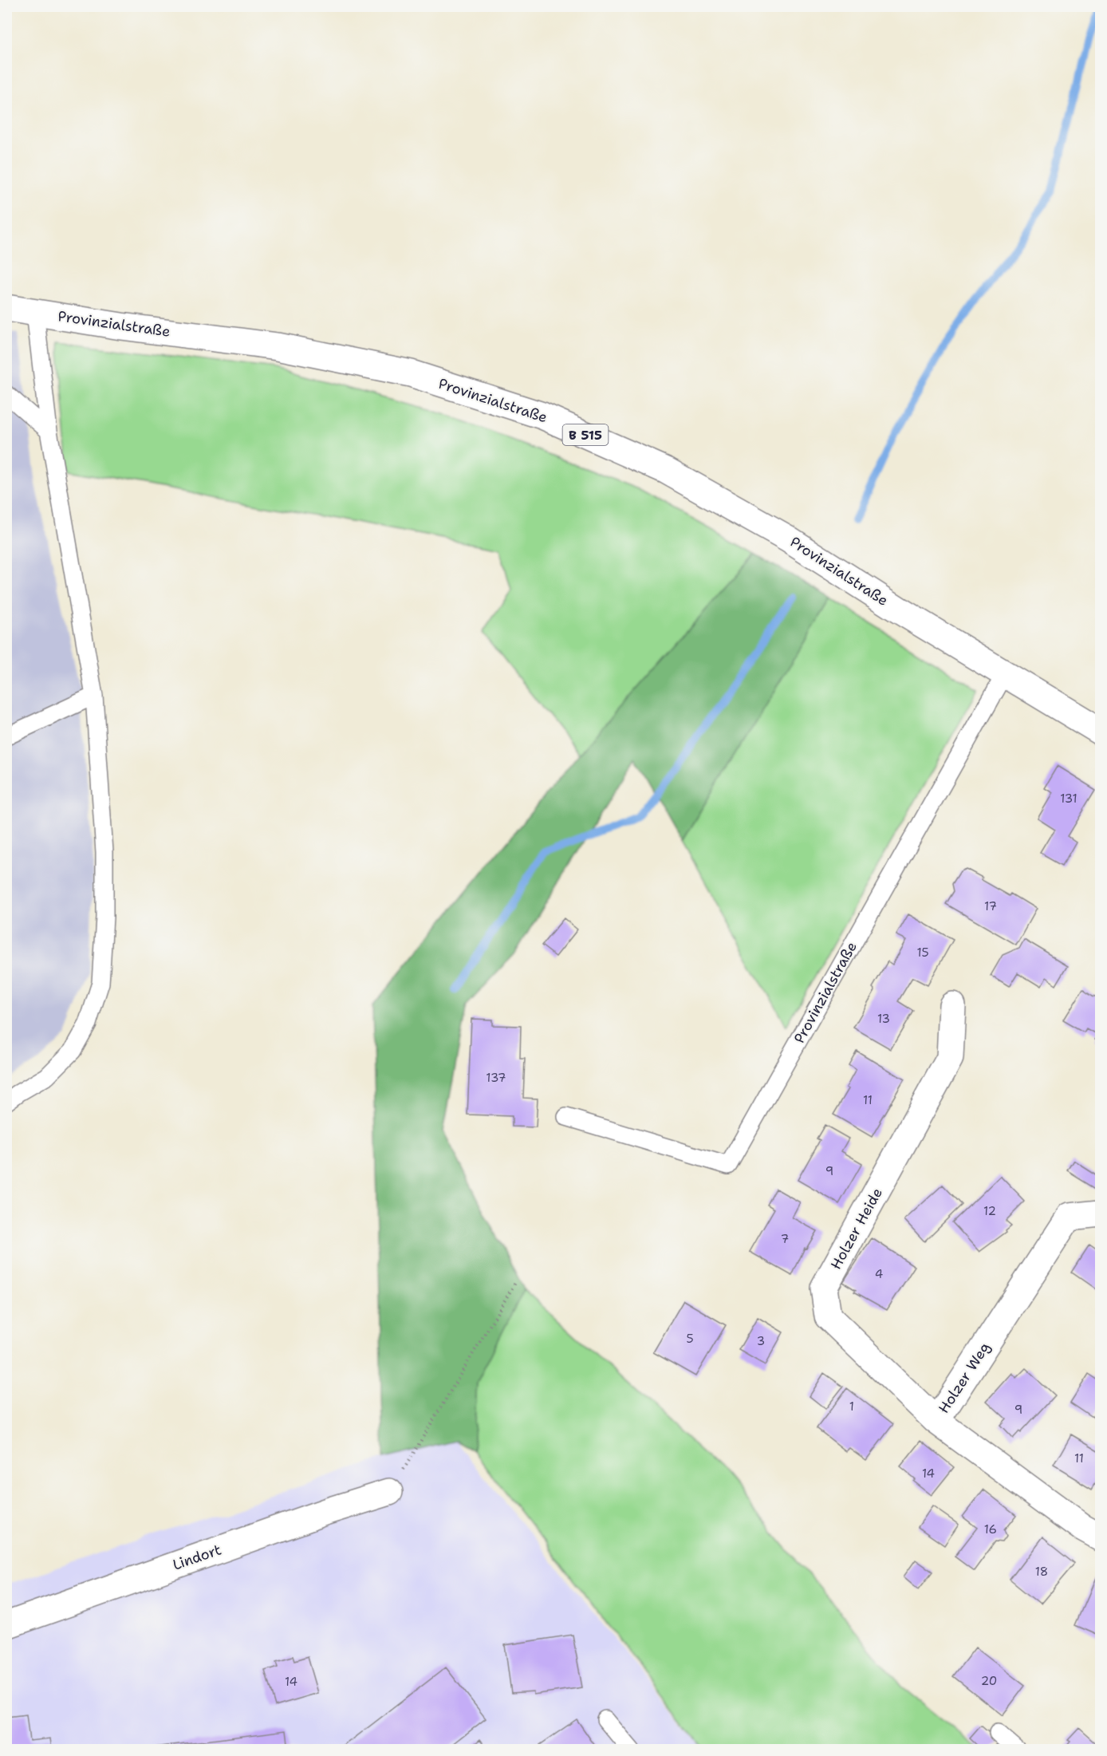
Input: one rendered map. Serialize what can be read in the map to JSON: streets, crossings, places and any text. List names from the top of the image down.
{
  "streets": {
    "street": [
      "Provinzialstraße",
      "B 515",
      "Holzer Heide",
      "Holzer Weg",
      "Lindort"
    ]
  },
  "crossings": [
    ["Holzer Heide", "Holzer Weg"]
  ],
  "house_numbers": [
    "131",
    "17",
    "15",
    "13",
    "137",
    "11",
    "9",
    "12",
    "7",
    "4",
    "5",
    "3",
    "1",
    "9",
    "11",
    "14",
    "16",
    "18",
    "20",
    "14"
  ]
}
